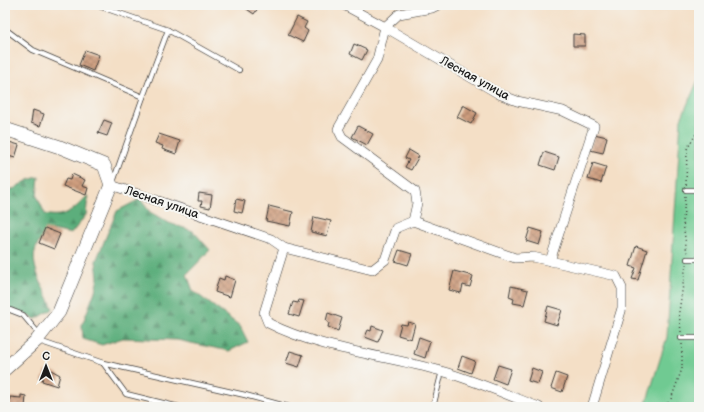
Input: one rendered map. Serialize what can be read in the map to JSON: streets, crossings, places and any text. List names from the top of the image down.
{
  "streets": {
    "street": ["Лесная улица"]
  },
  "north": "top"
}
